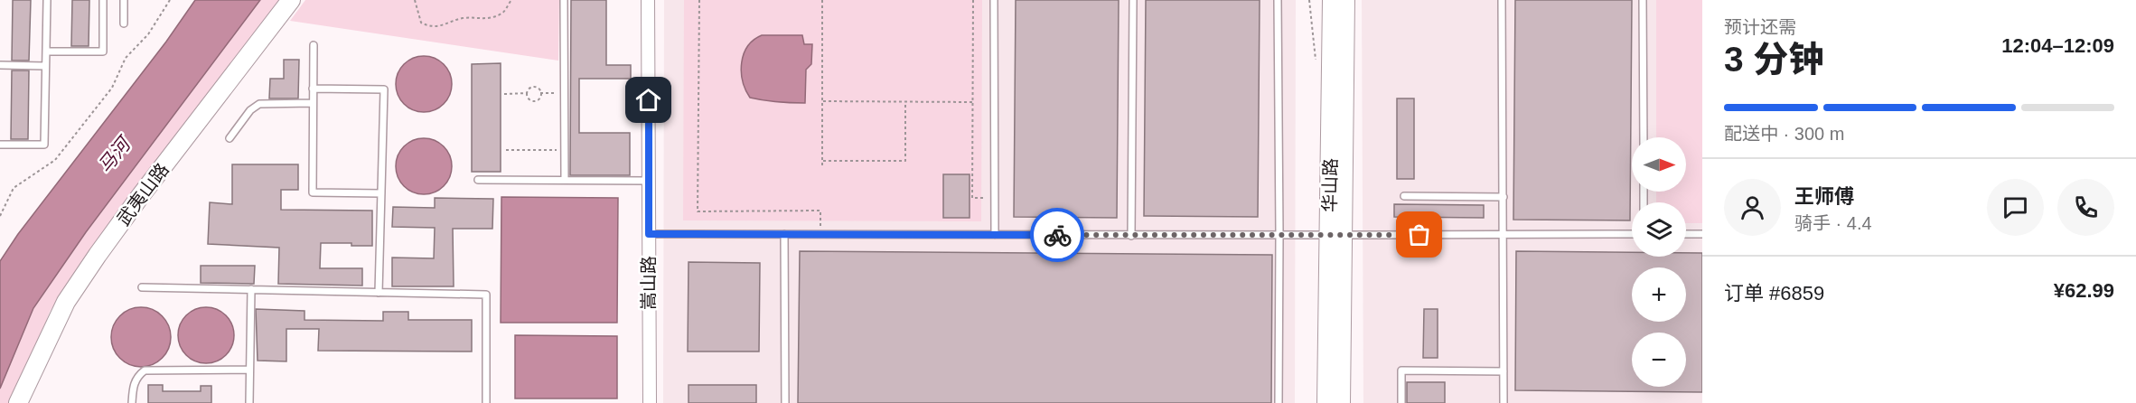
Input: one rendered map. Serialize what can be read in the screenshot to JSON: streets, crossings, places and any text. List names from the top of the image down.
{
  "streets": {
    "street": ["华山路", "武夷山路", "嵩山路"]
  },
  "water": ["马河"],
  "north": "right",
  "page": {
    "heading": ["3 分钟", "预计还需", "12:04–12:09"],
    "panel": [
      "王师傅",
      "骑手 · 4.4",
      "订单 #6859",
      "¥62.99"
    ],
    "bar": "配送中 · 300 m",
    "map_buttons": ["+", "−"]
  }
}
